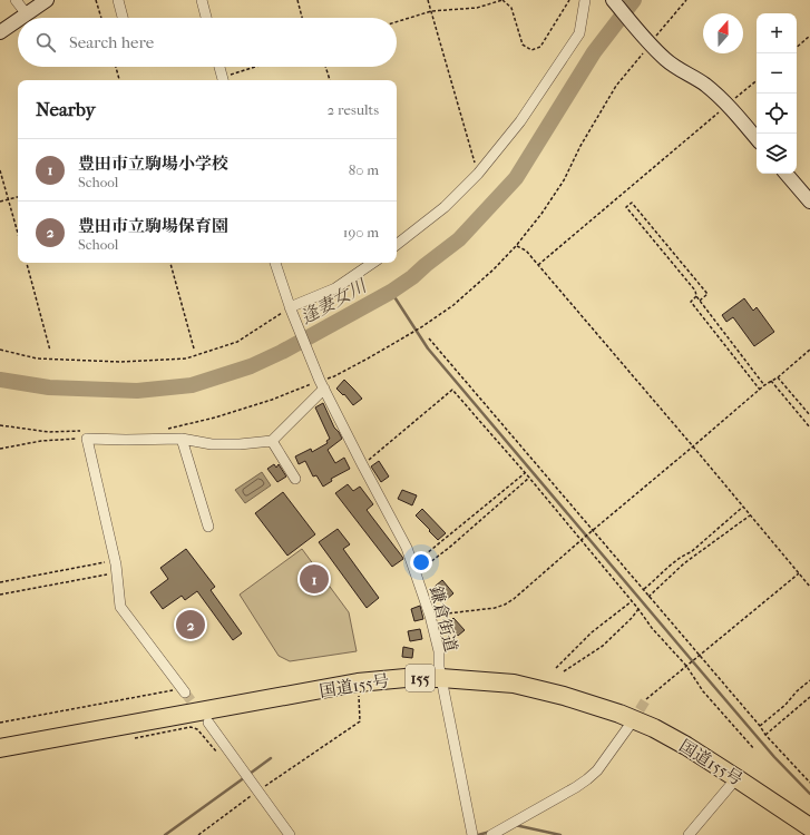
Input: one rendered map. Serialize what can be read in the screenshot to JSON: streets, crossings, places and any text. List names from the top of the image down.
{
  "streets": {
    "highway": ["155", "国道155号"],
    "street": ["鎌倉街道"]
  },
  "crossings": [
    ["鎌倉街道", "国道155号"]
  ],
  "water": ["逢妻女川"],
  "north": "top",
  "page": {
    "map_buttons": ["+", "−"],
    "search": "Search here",
    "heading": ["Nearby", "2 results"],
    "list": [
      {
        "mark": "1",
        "name": "豊田市立駒場小学校",
        "note": "School",
        "value": "80 m"
      },
      {
        "mark": "2",
        "name": "豊田市立駒場保育園",
        "note": "School",
        "value": "190 m"
      }
    ],
    "pins": ["1", "2"]
  }
}
